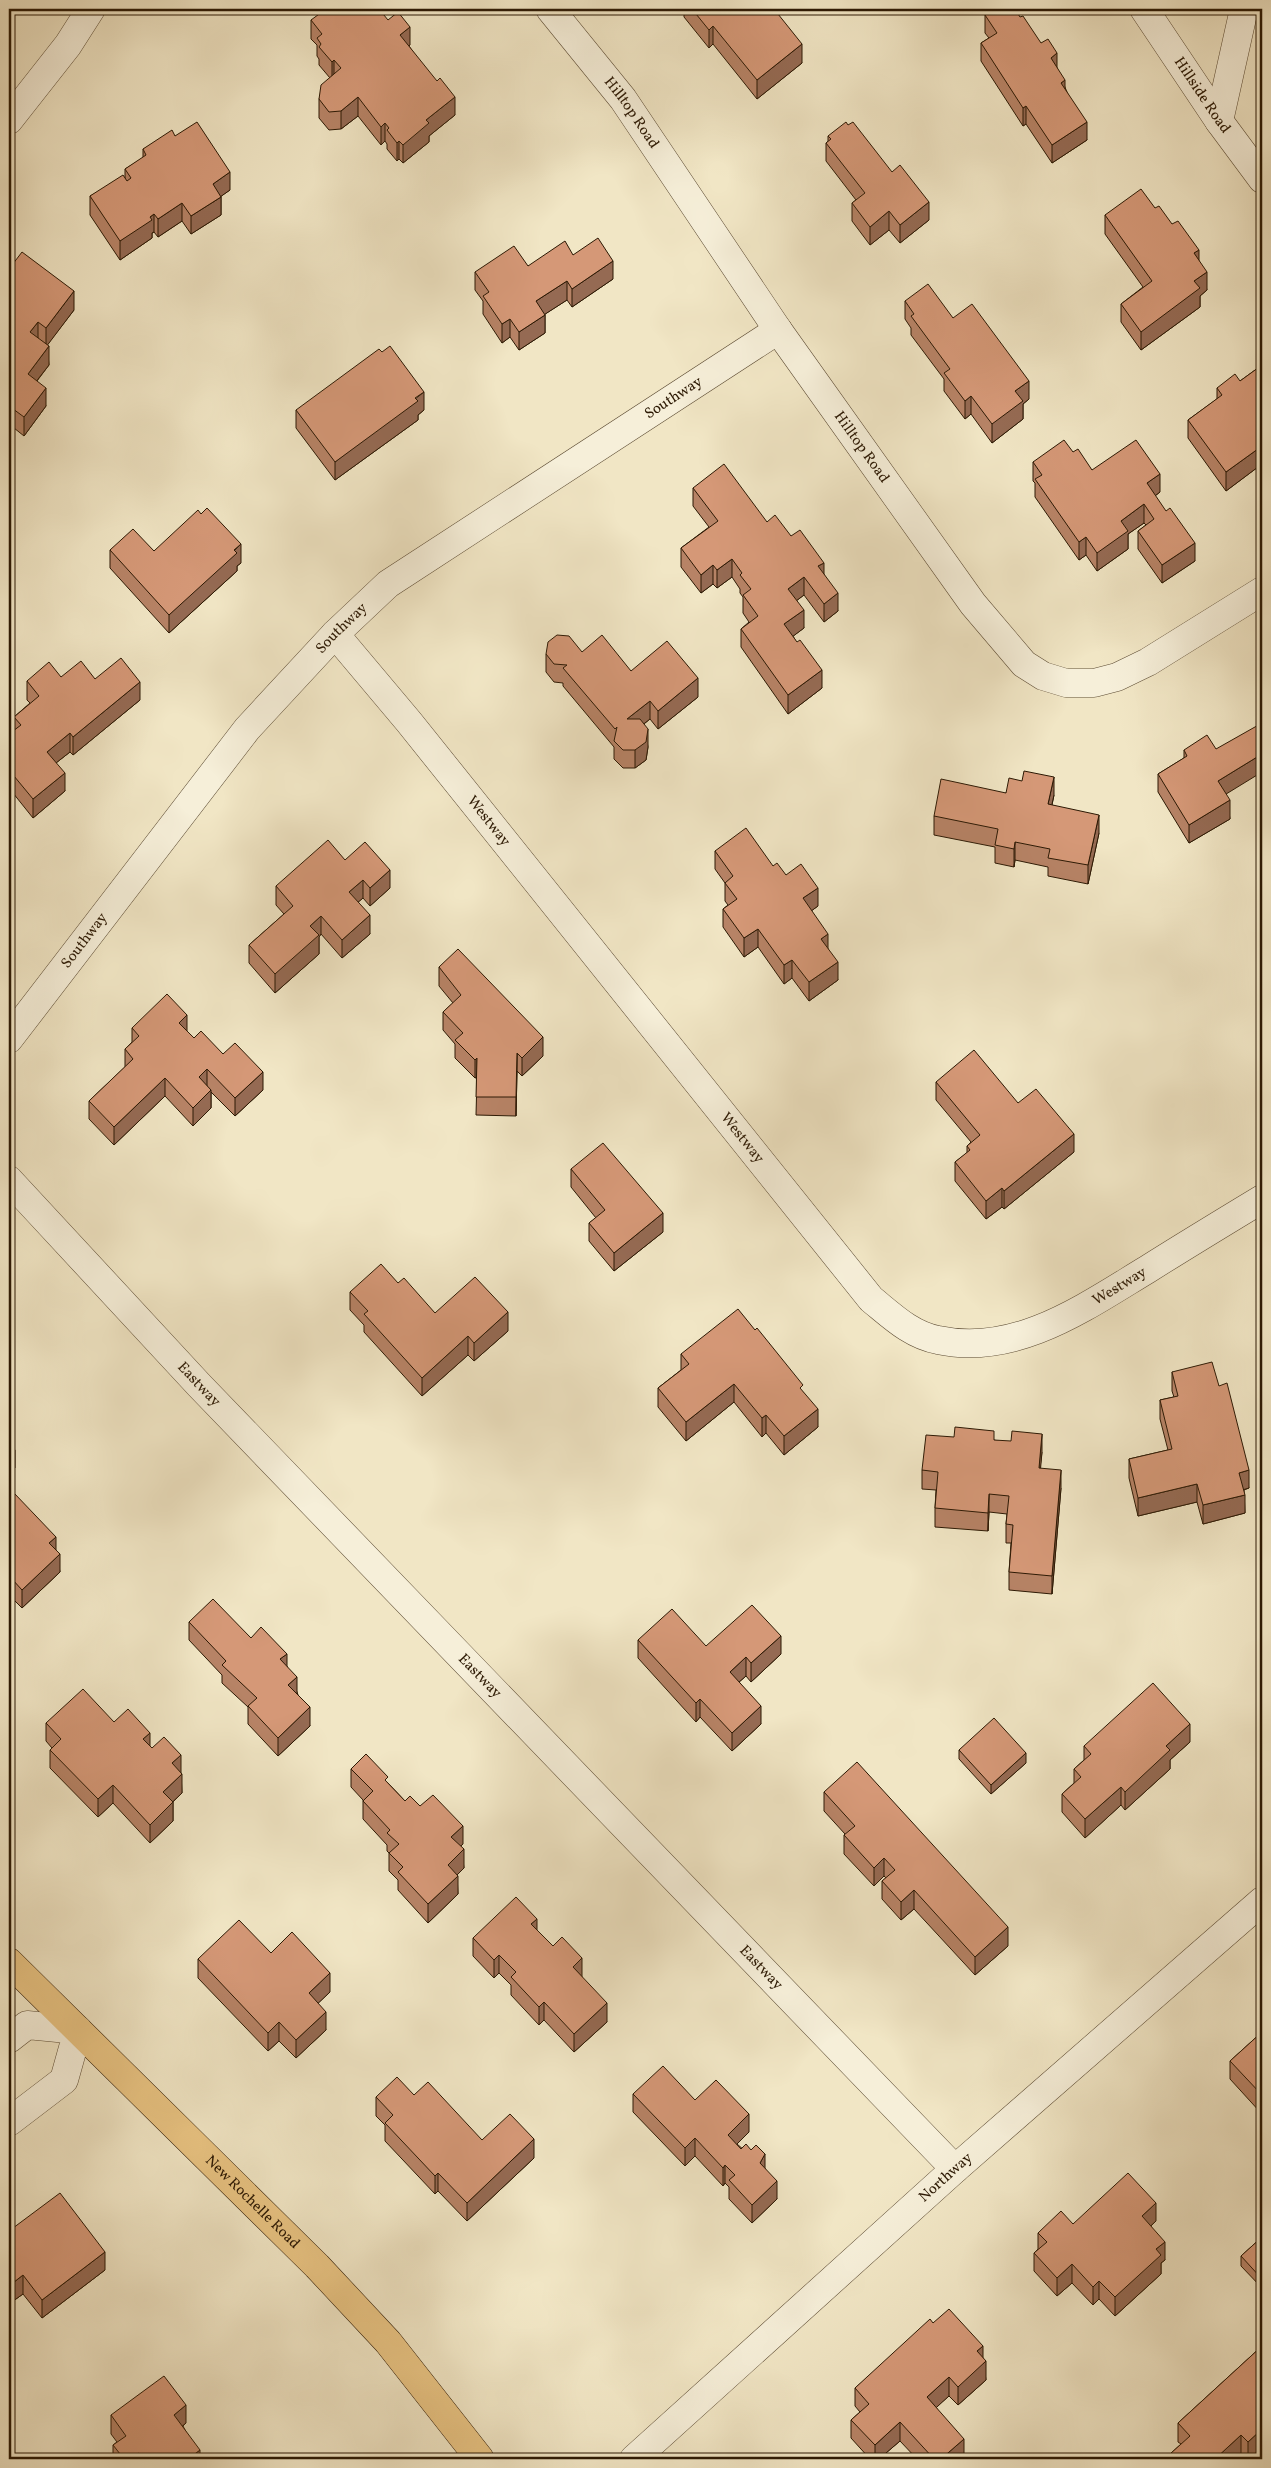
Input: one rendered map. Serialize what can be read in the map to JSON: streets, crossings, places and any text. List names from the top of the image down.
{
  "streets": {
    "main road": ["New Rochelle Road"],
    "street": [
      "Hillside Road",
      "Hilltop Road",
      "Southway",
      "Westway",
      "Eastway",
      "Northway"
    ]
  },
  "crossings": [
    ["Hilltop Road", "Southway"],
    ["Southway", "Westway"],
    ["Eastway", "Northway"]
  ]
}
